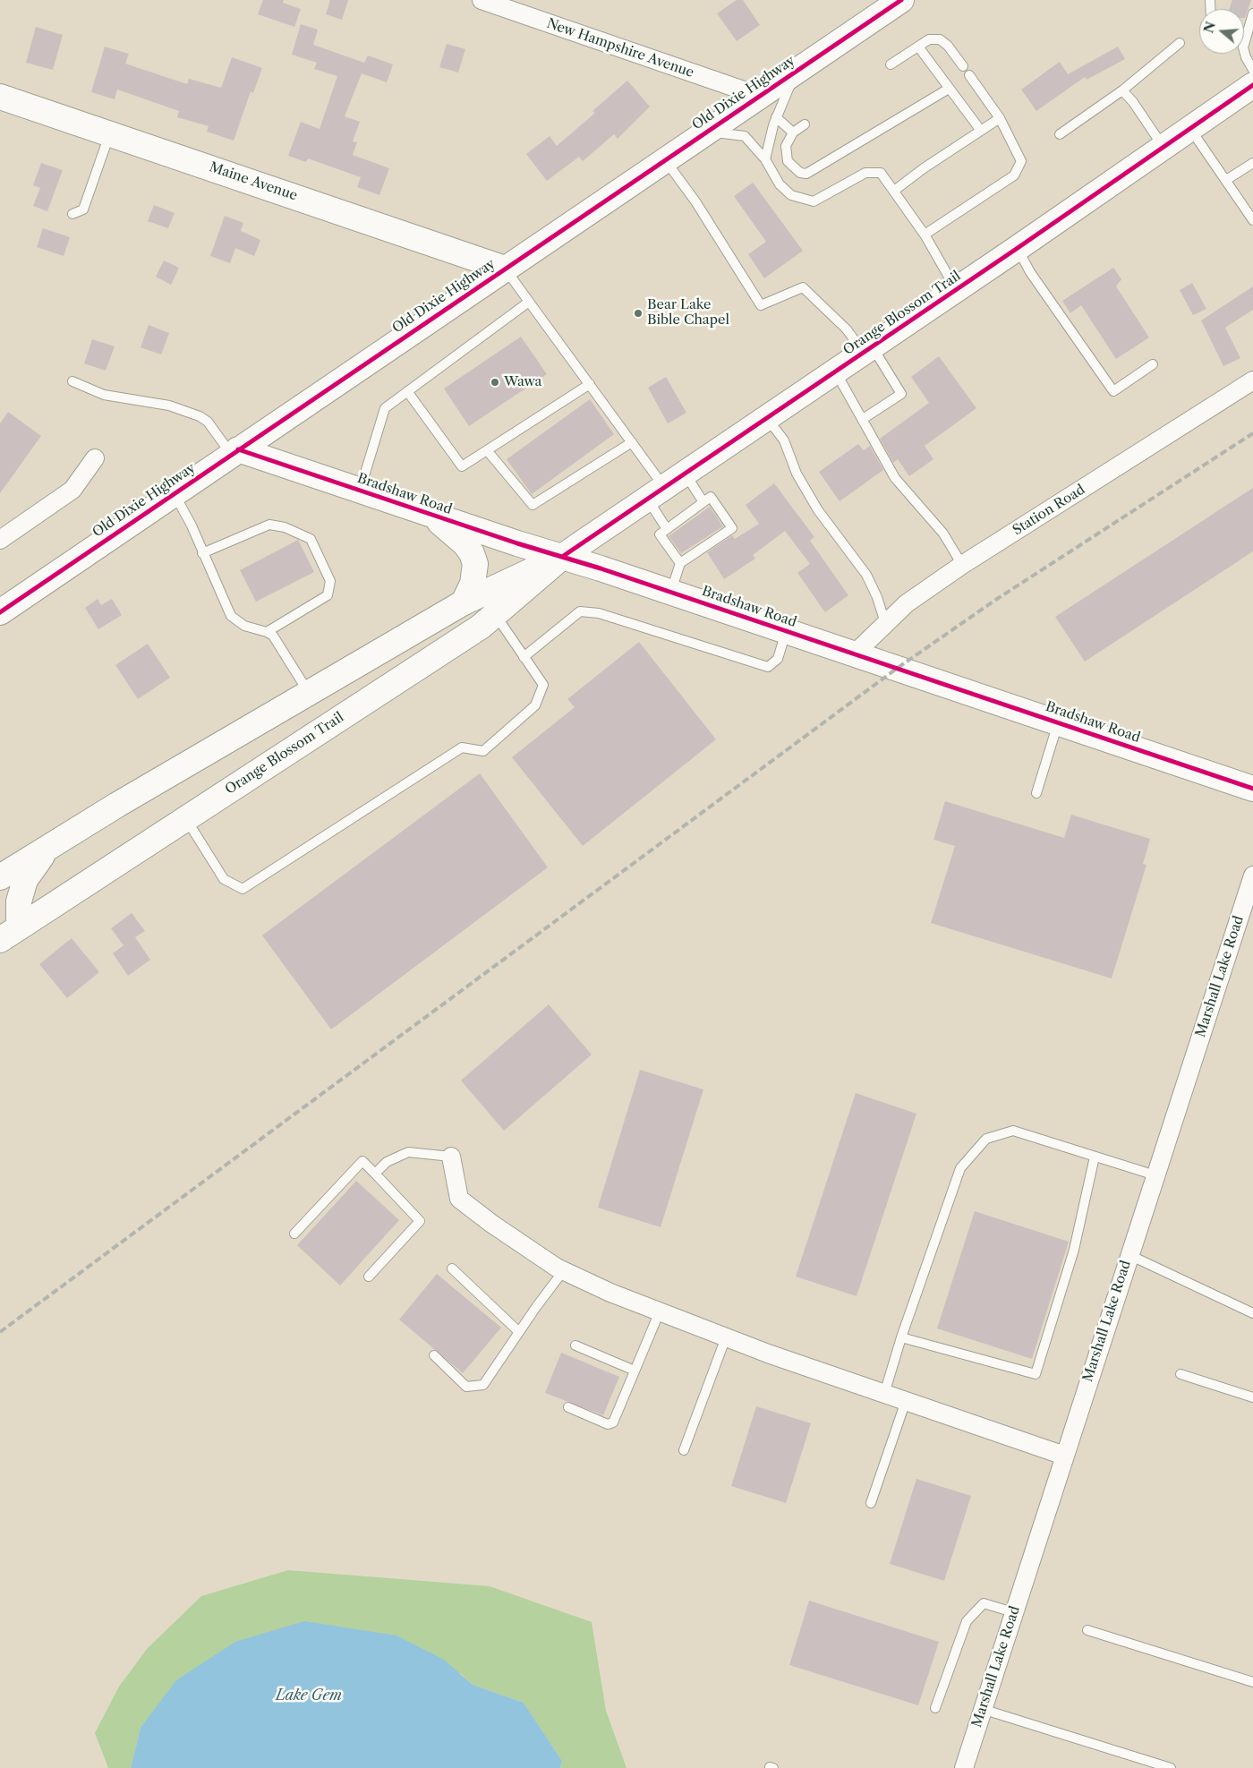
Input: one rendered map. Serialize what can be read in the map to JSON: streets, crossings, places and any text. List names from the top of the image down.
{
  "streets": {
    "street": [
      "New Hampshire Avenue",
      "Old Dixie Highway",
      "Maine Avenue",
      "Orange Blossom Trail",
      "Bradshaw Road",
      "Station Road",
      "Marshall Lake Road"
    ]
  },
  "crossings": [
    ["New Hampshire Avenue", "Old Dixie Highway"],
    ["Old Dixie Highway", "Maine Avenue"],
    ["Old Dixie Highway", "Bradshaw Road"],
    ["Orange Blossom Trail", "Bradshaw Road"],
    ["Bradshaw Road", "Station Road"]
  ],
  "water": ["Lake Gem"],
  "places": ["Bear Lake Bible Chapel", "Wawa"],
  "north": "left"
}
